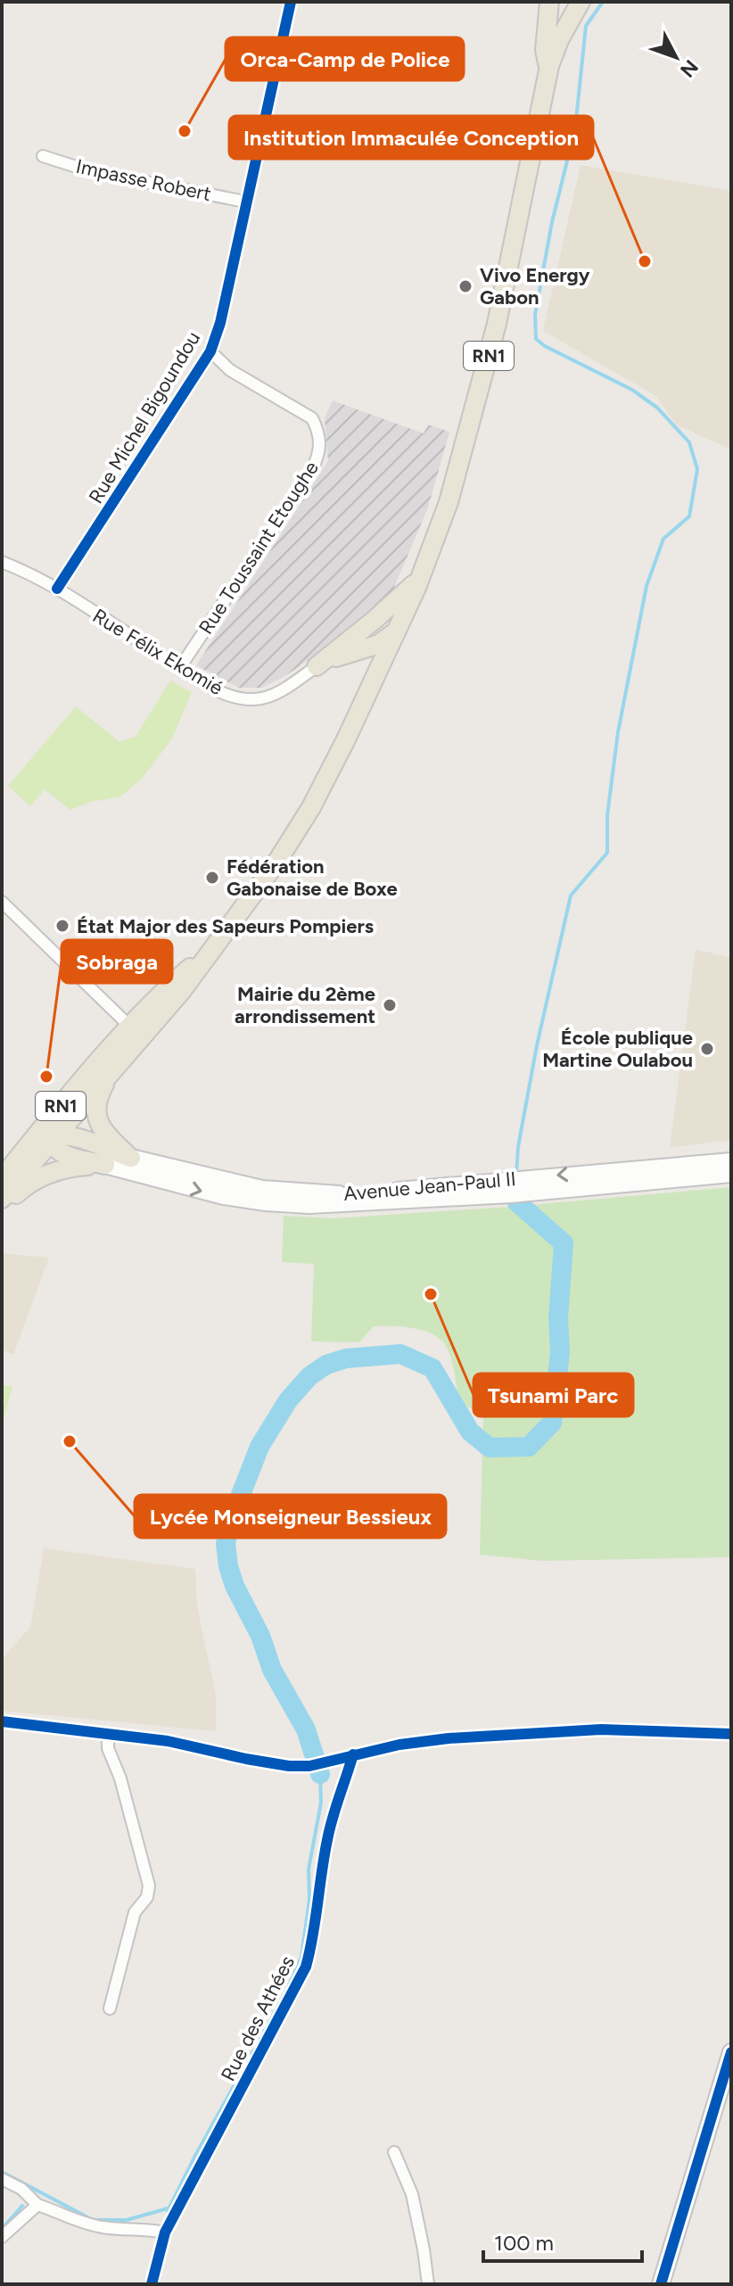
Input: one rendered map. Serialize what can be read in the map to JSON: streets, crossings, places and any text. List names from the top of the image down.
{
  "streets": {
    "main road": ["RN1", "Avenue Jean-Paul II"],
    "street": [
      "Impasse Robert",
      "Rue Michel Bigoundou",
      "Rue Toussaint Etoughe",
      "Rue Félix Ekomié",
      "Rue des Athées"
    ]
  },
  "crossings": [
    ["Impasse Robert", "Rue Michel Bigoundou"],
    ["Rue Michel Bigoundou", "Rue Toussaint Etoughe"],
    ["Rue Michel Bigoundou", "Rue Félix Ekomié"],
    ["Rue Toussaint Etoughe", "Rue Félix Ekomié"]
  ],
  "places": [
    "Orca-Camp de Police",
    "Institution Immaculée Conception",
    "Vivo Energy Gabon",
    "Fédération Gabonaise de Boxe",
    "État Major des Sapeurs Pompiers",
    "Mairie du 2ème arrondissement",
    "École publique Martine Oulabou",
    "Sobraga",
    "Tsunami Parc",
    "Lycée Monseigneur Bessieux"
  ],
  "scale_bar": "100 m",
  "north": "bottom right"
}
